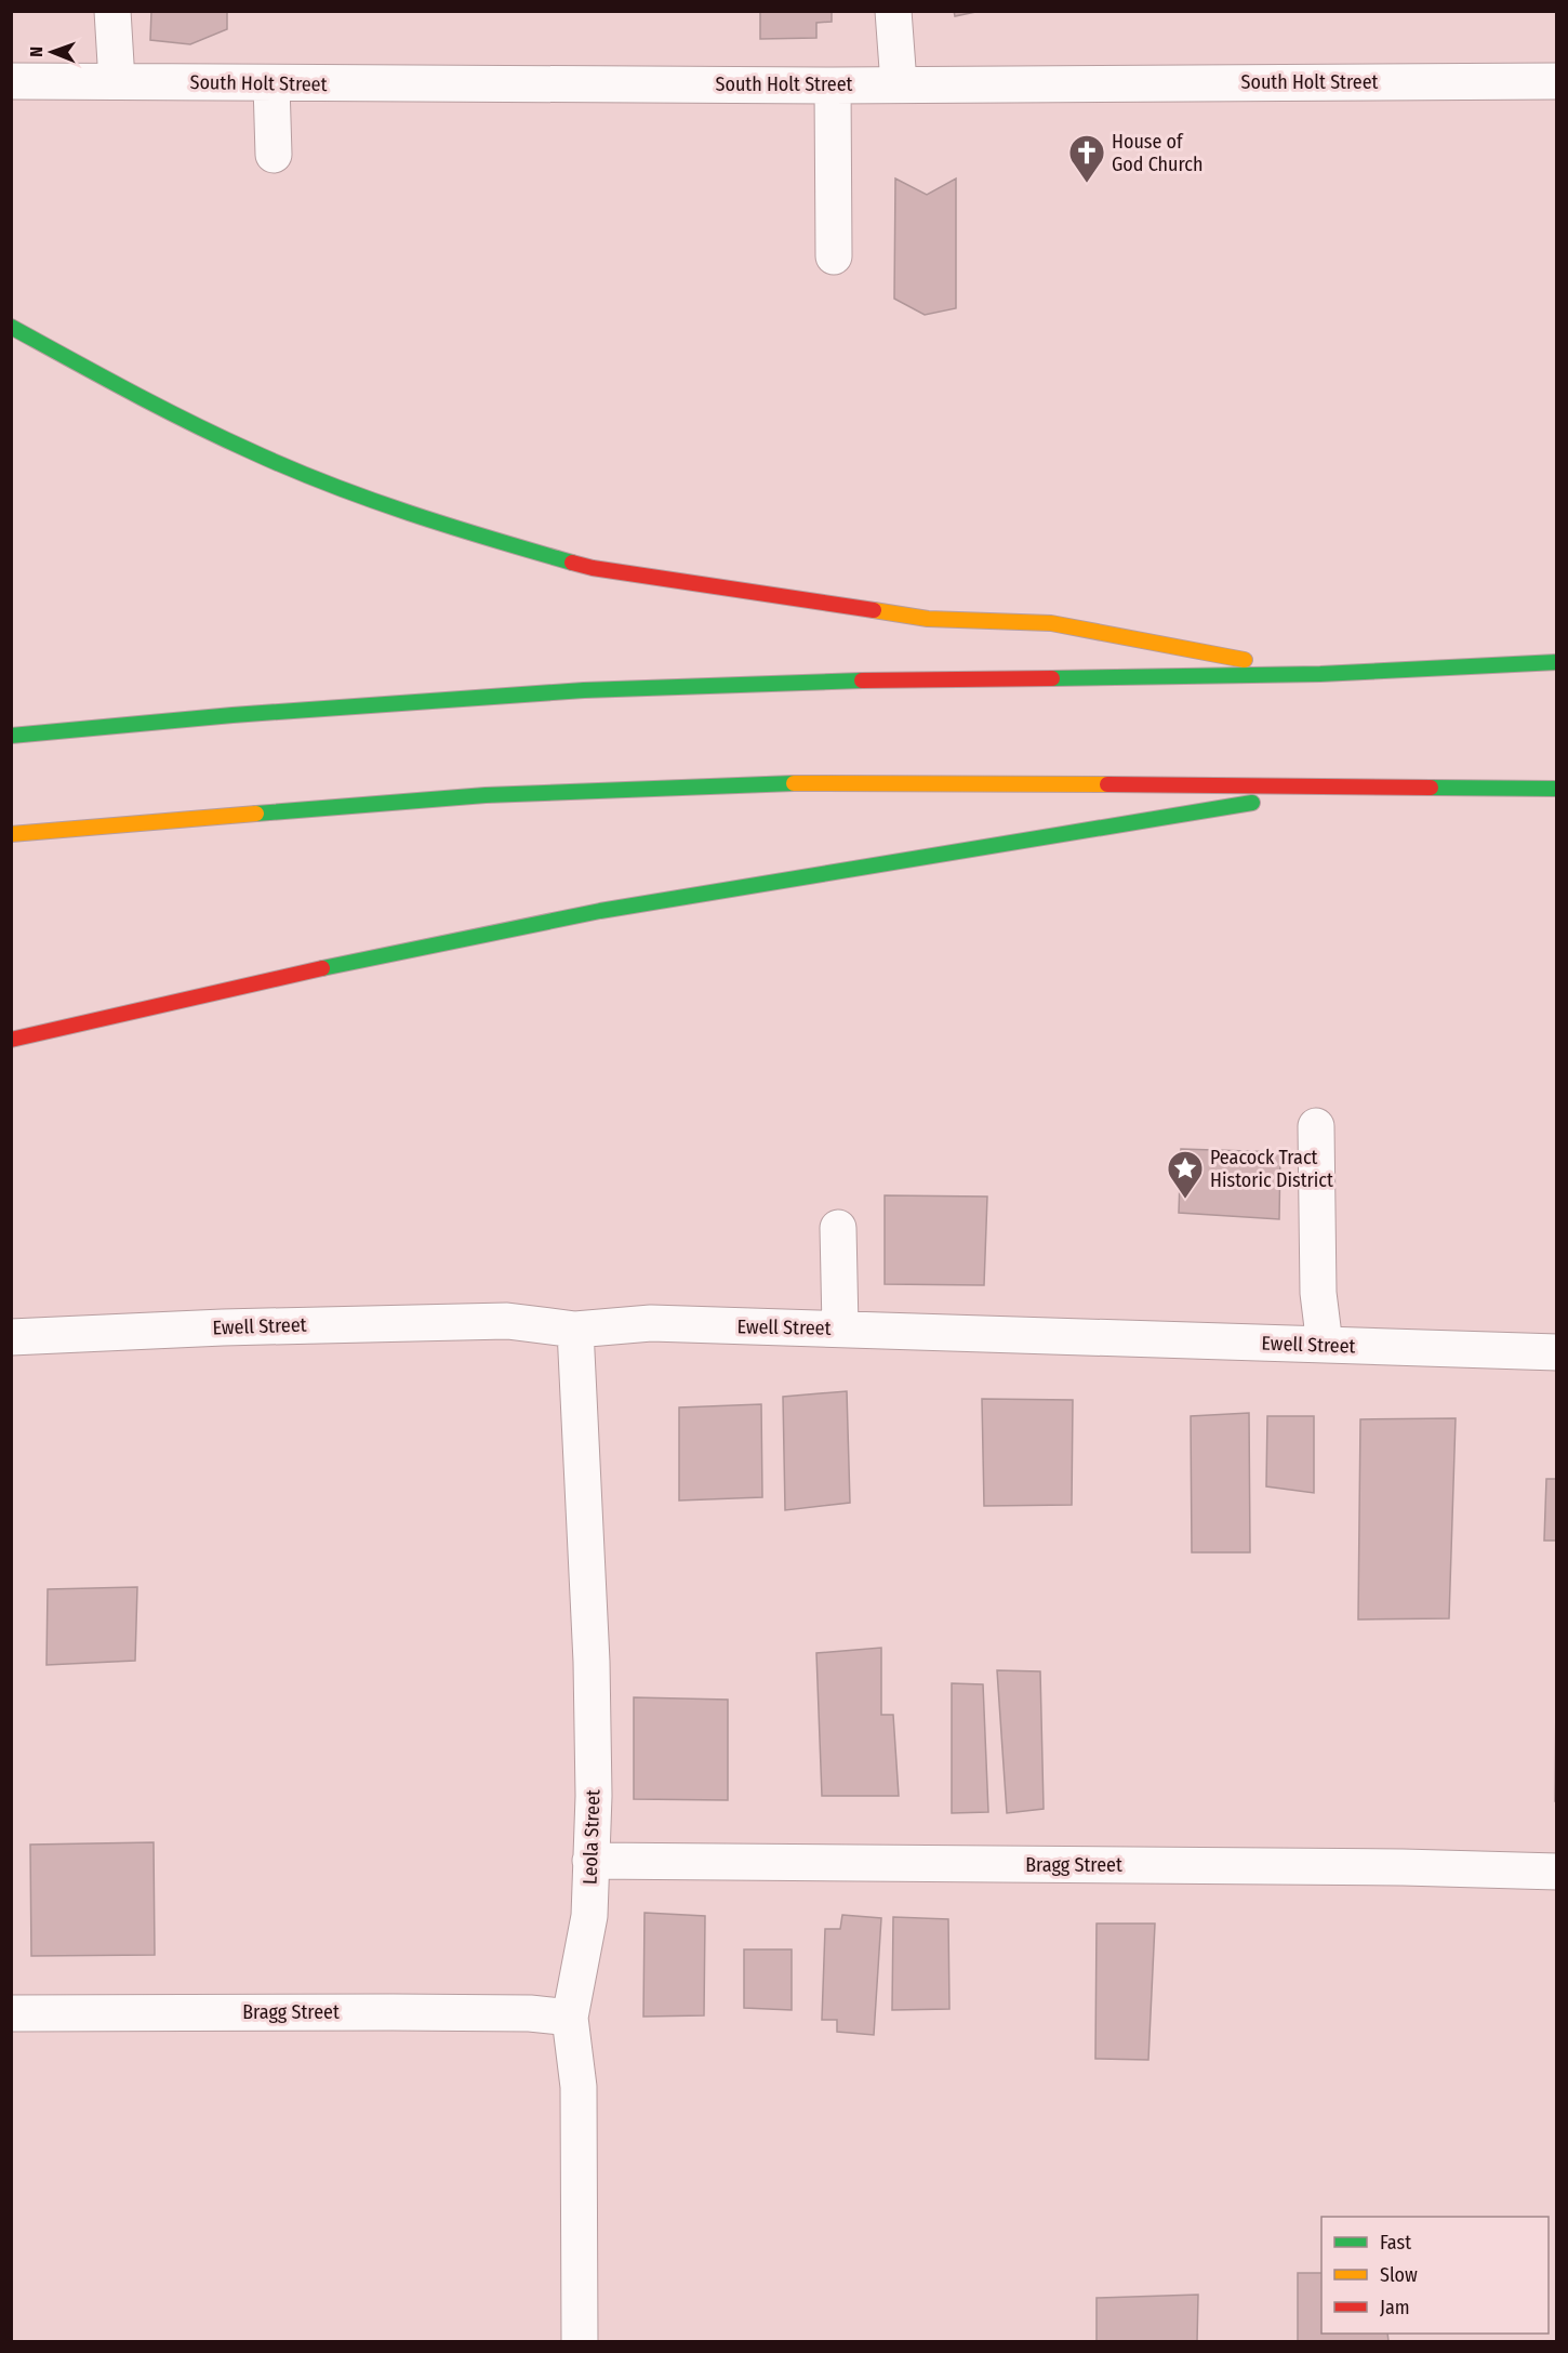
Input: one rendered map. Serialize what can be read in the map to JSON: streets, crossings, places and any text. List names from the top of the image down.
{
  "streets": {
    "street": [
      "South Holt Street",
      "Ewell Street",
      "Leola Street",
      "Bragg Street"
    ]
  },
  "crossings": [
    ["Ewell Street", "Leola Street"],
    ["Leola Street", "Bragg Street"]
  ],
  "places": {
    "church": ["House of God Church"],
    "place": ["Peacock Tract Historic District"]
  },
  "legend": ["Fast", "Slow", "Jam"],
  "north": "left"
}
